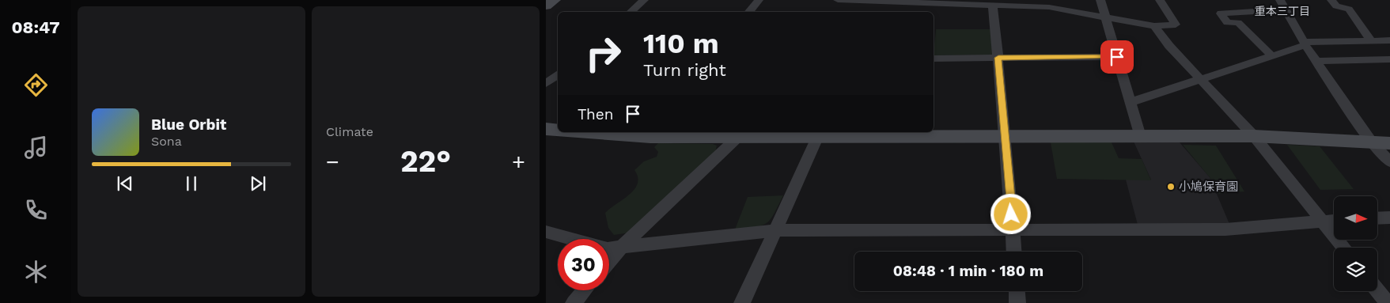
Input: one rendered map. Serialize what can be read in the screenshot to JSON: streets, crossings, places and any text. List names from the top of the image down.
{
  "districts": ["重本三丁目"],
  "places": ["小鳩保育園"],
  "north": "right",
  "page": {
    "tabs": "08:47",
    "tile": "Climate",
    "turn": ["110 m", "Turn right"],
    "then": "Then",
    "song": ["Blue Orbit", "Sona"],
    "heat": ["−", "22°", "+"],
    "limit": "30",
    "trip": "08:48 · 1 min · 180 m"
  }
}
